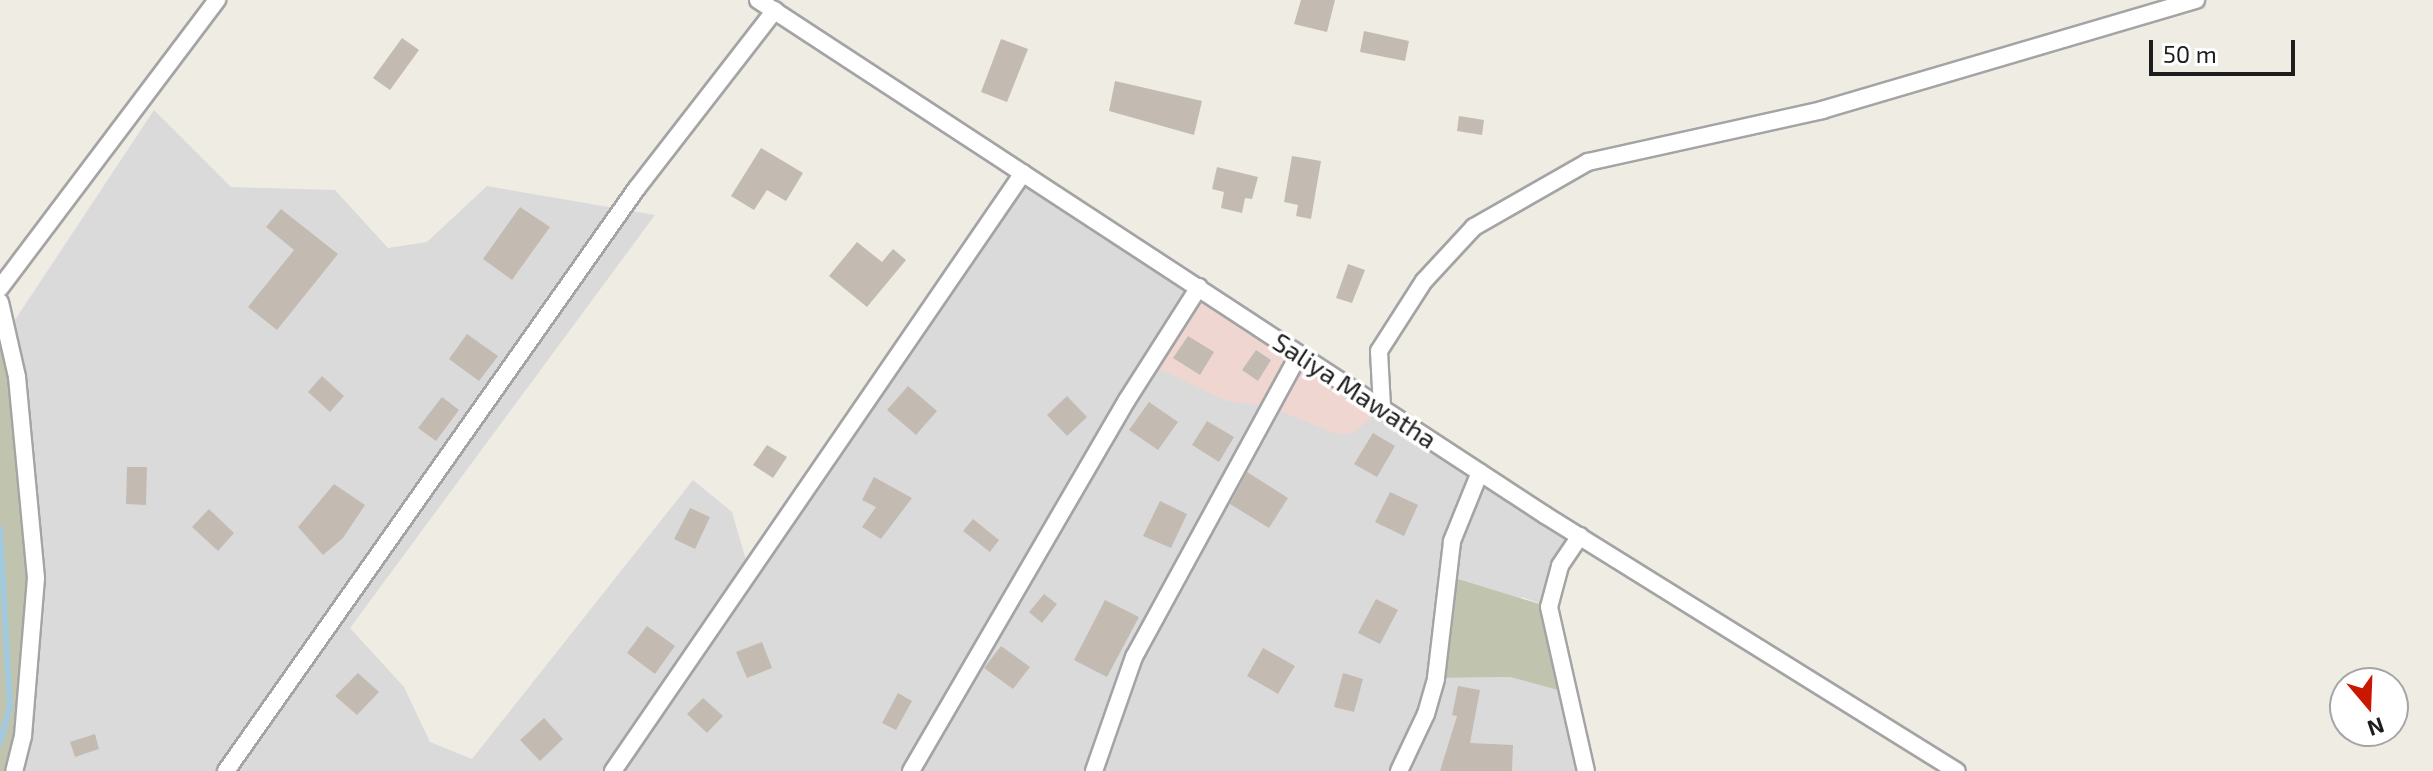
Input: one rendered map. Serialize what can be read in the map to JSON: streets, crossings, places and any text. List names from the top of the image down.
{
  "streets": {
    "street": ["Saliya Mawatha"]
  },
  "scale_bar": "50 m",
  "north": "bottom"
}
